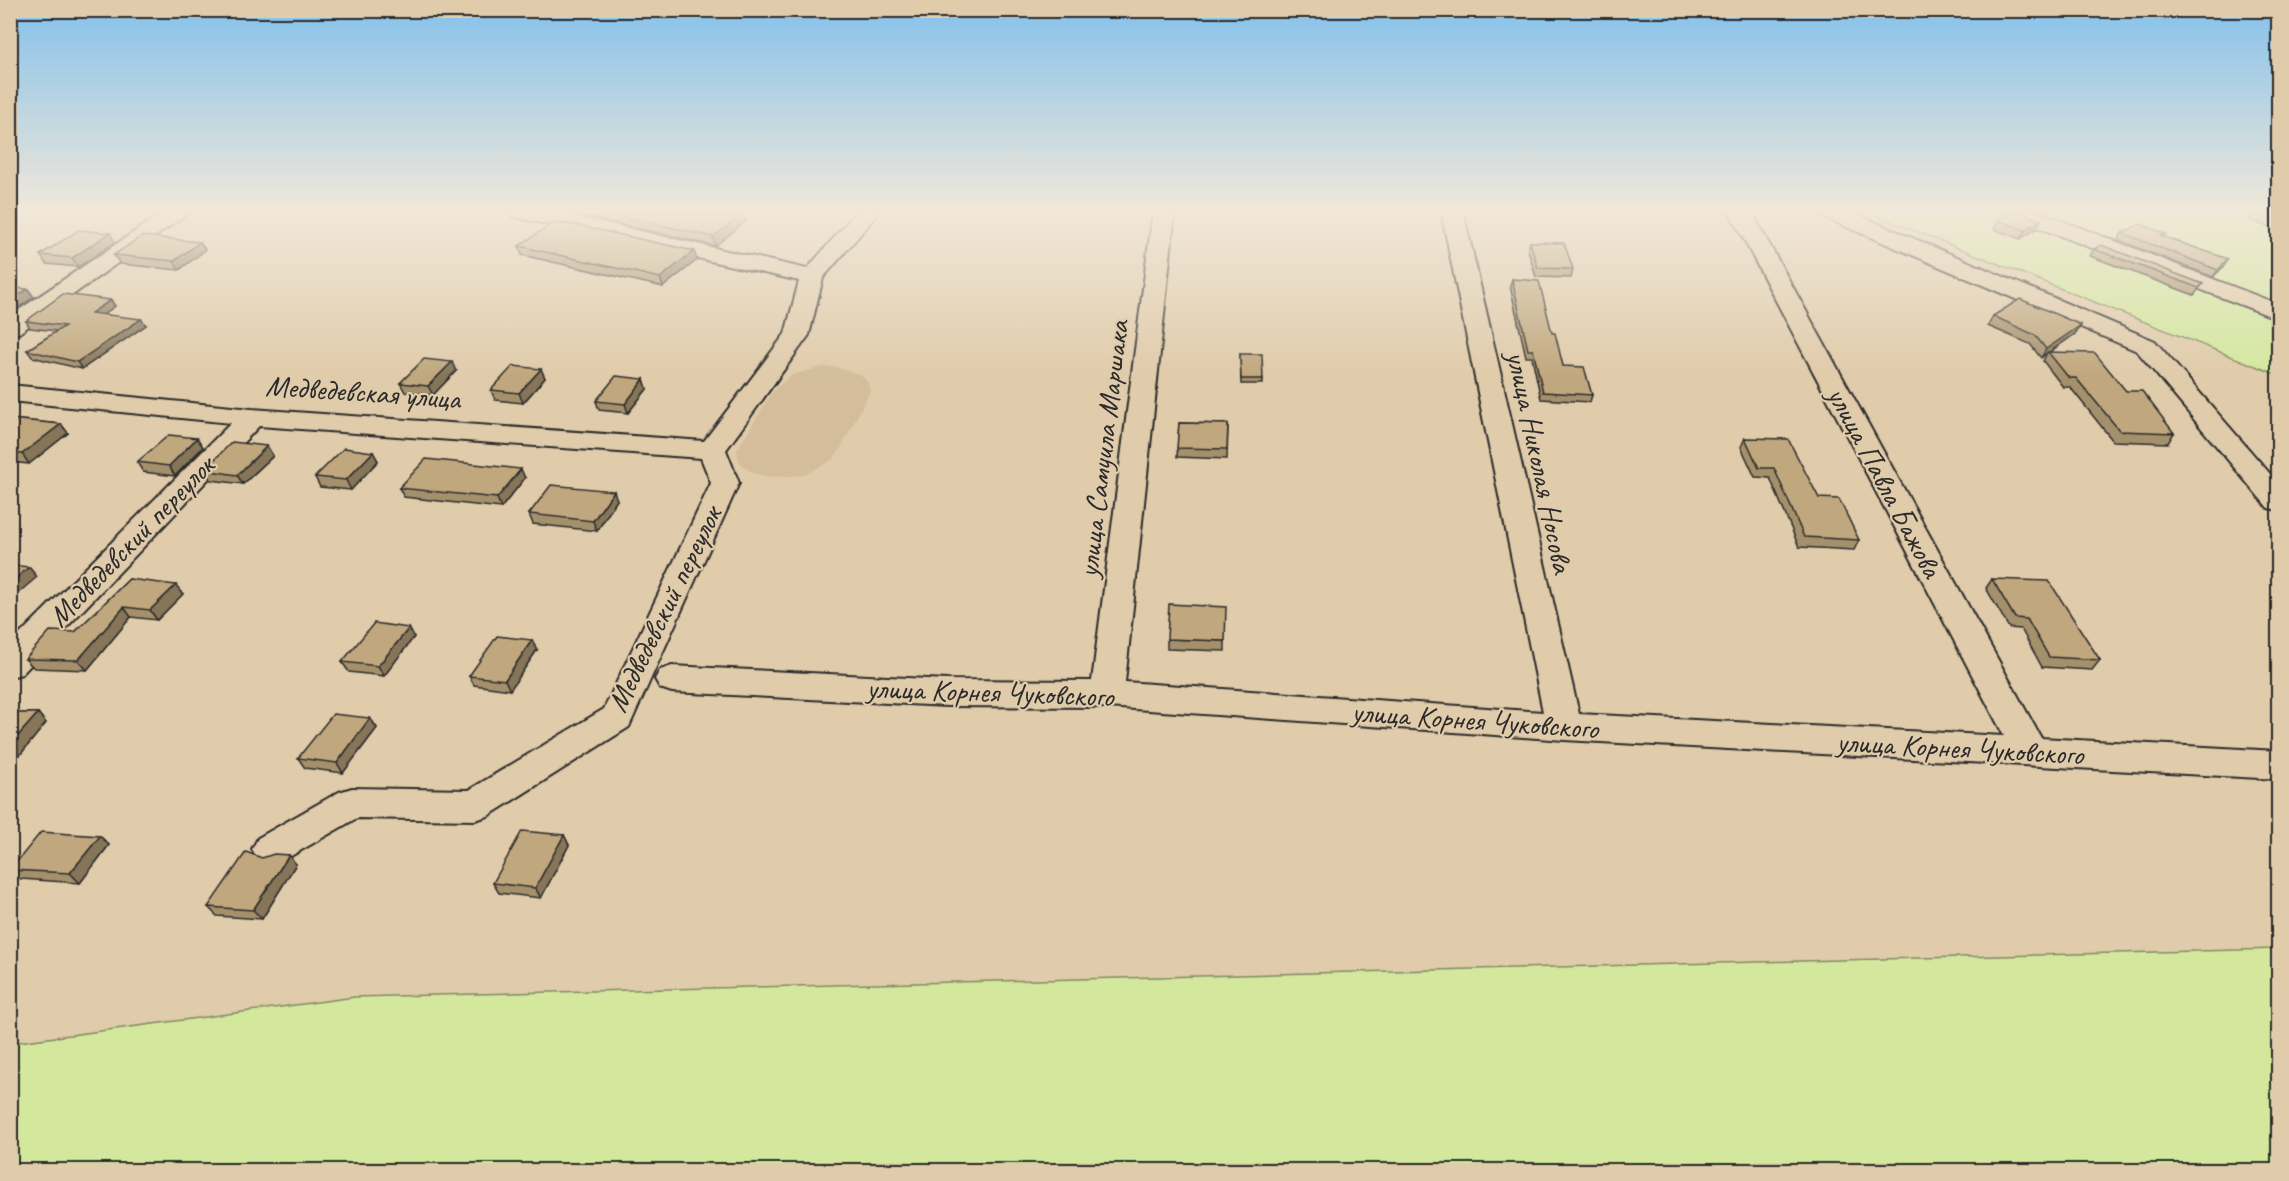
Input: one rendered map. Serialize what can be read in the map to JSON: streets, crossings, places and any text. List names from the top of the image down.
{
  "streets": {
    "street": [
      "Медведевская улица",
      "улица Самуила Маршака",
      "улица Николая Носова",
      "улица Павла Бажова",
      "Медведевский переулок",
      "улица Корнея Чуковского"
    ]
  },
  "crossings": [
    ["Медведевская улица", "Медведевский переулок"],
    ["улица Самуила Маршака", "улица Корнея Чуковского"],
    ["улица Николая Носова", "улица Корнея Чуковского"],
    ["улица Павла Бажова", "улица Корнея Чуковского"]
  ]
}
